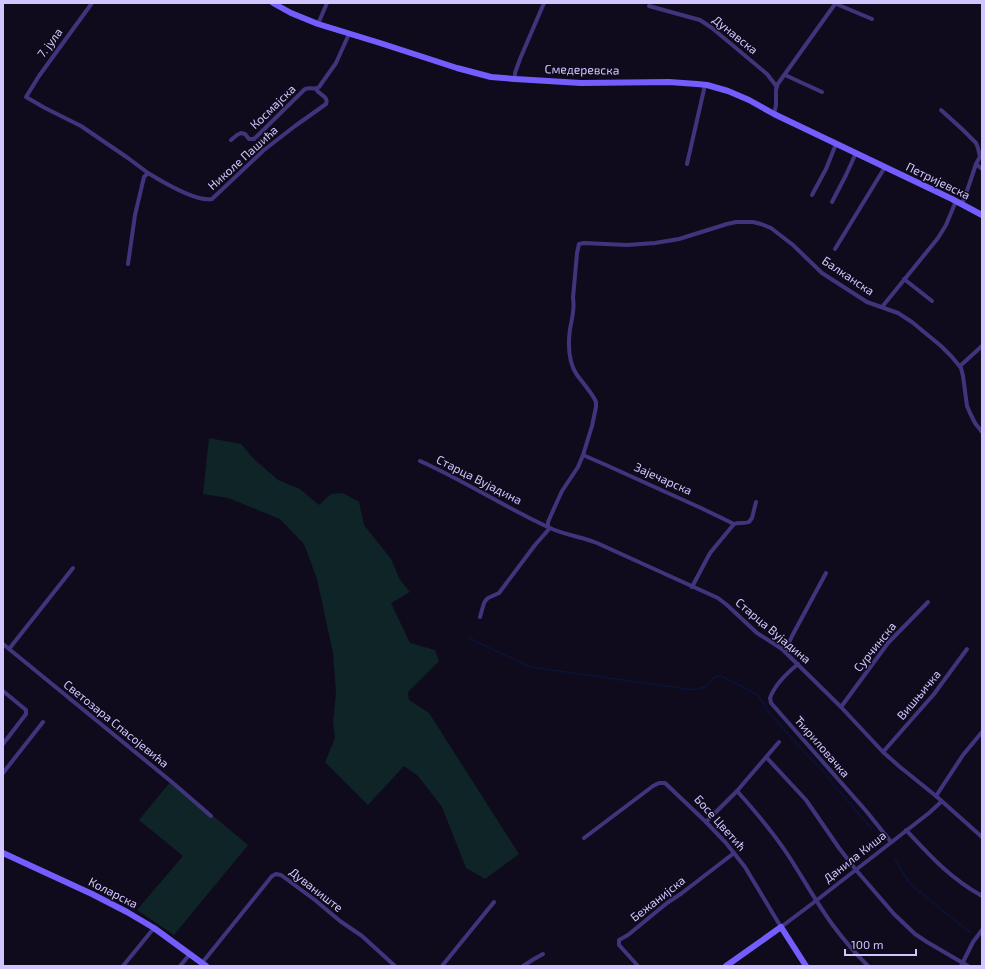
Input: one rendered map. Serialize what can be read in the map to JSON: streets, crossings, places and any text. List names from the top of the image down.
{
  "streets": {
    "main road": [
      "Смедеревска",
      "Петријевска",
      "Босе Цветић",
      "Коларска"
    ],
    "street": [
      "Дунавска",
      "7. јула",
      "Космајска",
      "Николе Пашића",
      "Балканска",
      "Зајечарска",
      "Старца Вујадина",
      "Сурчинска",
      "Вишњичка",
      "Светозара Спасојевића",
      "Ћириловачка",
      "Данила Киша",
      "Дуваниште",
      "Бежанијска"
    ]
  },
  "crossings": [
    ["7. јула", "Николе Пашића"],
    ["Смедеревска", "Космајска"],
    ["Смедеревска", "Петријевска"],
    ["Космајска", "Николе Пашића"],
    ["Балканска", "Зајечарска"],
    ["Старца Вујадина", "Сурчинска"],
    ["Старца Вујадина", "Вишњичка"],
    ["Старца Вујадина", "Ћириловачка"],
    ["Старца Вујадина", "Данила Киша"],
    ["Ћириловачка", "Данила Киша"],
    ["Босе Цветић", "Данила Киша"],
    ["Босе Цветић", "Бежанијска"],
    ["Дуваниште", "Коларска"]
  ],
  "scale_bar": "100 m"
}
